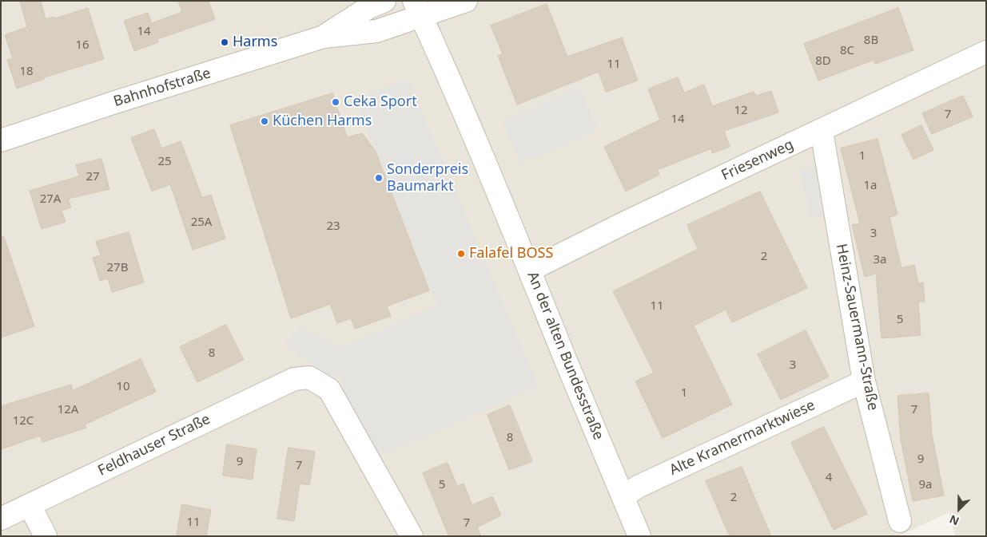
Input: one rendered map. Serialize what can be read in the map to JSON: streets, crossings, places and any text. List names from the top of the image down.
{
  "streets": {
    "street": [
      "Bahnhofstraße",
      "Friesenweg",
      "Heinz-Sauermann-Straße",
      "An der alten Bundesstraße",
      "Alte Kramermarktwiese",
      "Feldhauser Straße"
    ]
  },
  "crossings": [
    ["Bahnhofstraße", "An der alten Bundesstraße"],
    ["Friesenweg", "Heinz-Sauermann-Straße"],
    ["Friesenweg", "An der alten Bundesstraße"],
    ["Heinz-Sauermann-Straße", "Alte Kramermarktwiese"],
    ["An der alten Bundesstraße", "Alte Kramermarktwiese"]
  ],
  "places": [
    "Harms",
    "Ceka Sport",
    "Küchen Harms",
    "Sonderpreis Baumarkt",
    "Falafel BOSS"
  ],
  "house_numbers": [
    "14",
    "8B",
    "16",
    "8C",
    "8D",
    "11",
    "18",
    "12",
    "7",
    "14",
    "1",
    "25",
    "27",
    "1a",
    "27A",
    "25A",
    "23",
    "3",
    "2",
    "3a",
    "27B",
    "11",
    "5",
    "8",
    "3",
    "10",
    "1",
    "12A",
    "7",
    "12C",
    "8",
    "9",
    "9",
    "7",
    "4",
    "5",
    "9a",
    "2",
    "11",
    "7"
  ],
  "north": "bottom left"
}
